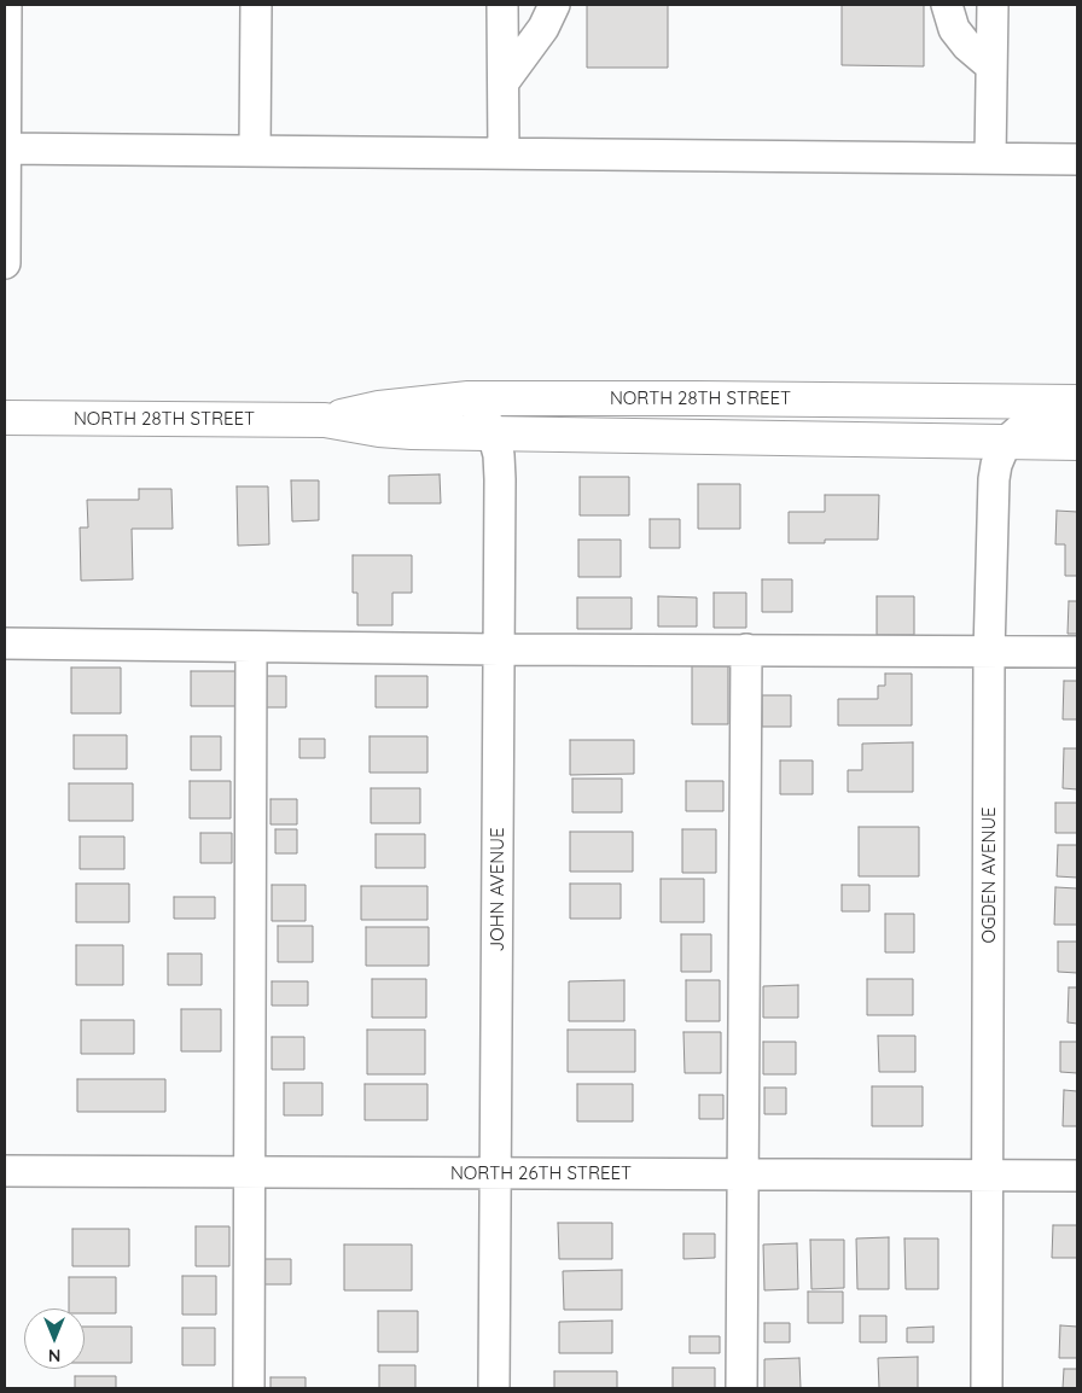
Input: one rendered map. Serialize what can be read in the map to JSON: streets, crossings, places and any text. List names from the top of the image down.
{
  "streets": {
    "main road": ["NORTH 28TH STREET"],
    "street": ["OGDEN AVENUE", "JOHN AVENUE", "NORTH 26TH STREET"]
  },
  "crossings": [
    ["NORTH 28TH STREET", "OGDEN AVENUE"],
    ["NORTH 28TH STREET", "JOHN AVENUE"],
    ["OGDEN AVENUE", "NORTH 26TH STREET"],
    ["JOHN AVENUE", "NORTH 26TH STREET"]
  ],
  "north": "bottom"
}
